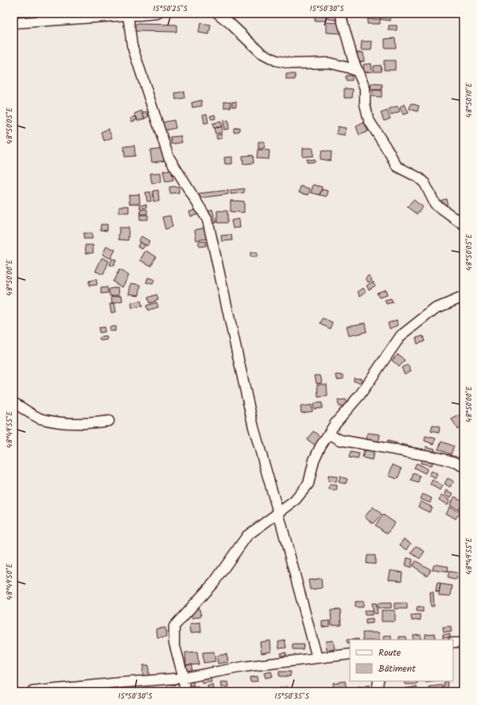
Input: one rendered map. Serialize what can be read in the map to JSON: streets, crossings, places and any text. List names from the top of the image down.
{
  "legend": ["Route", "Bâtiment"],
  "coordinates": [
    "15°50'25\"S",
    "15°50'30\"S",
    "48°50'10\"E",
    "48°50'05\"E",
    "48°50'00\"E",
    "48°49'55\"E",
    "48°49'50\"E",
    "15°50'35\"S"
  ]
}
